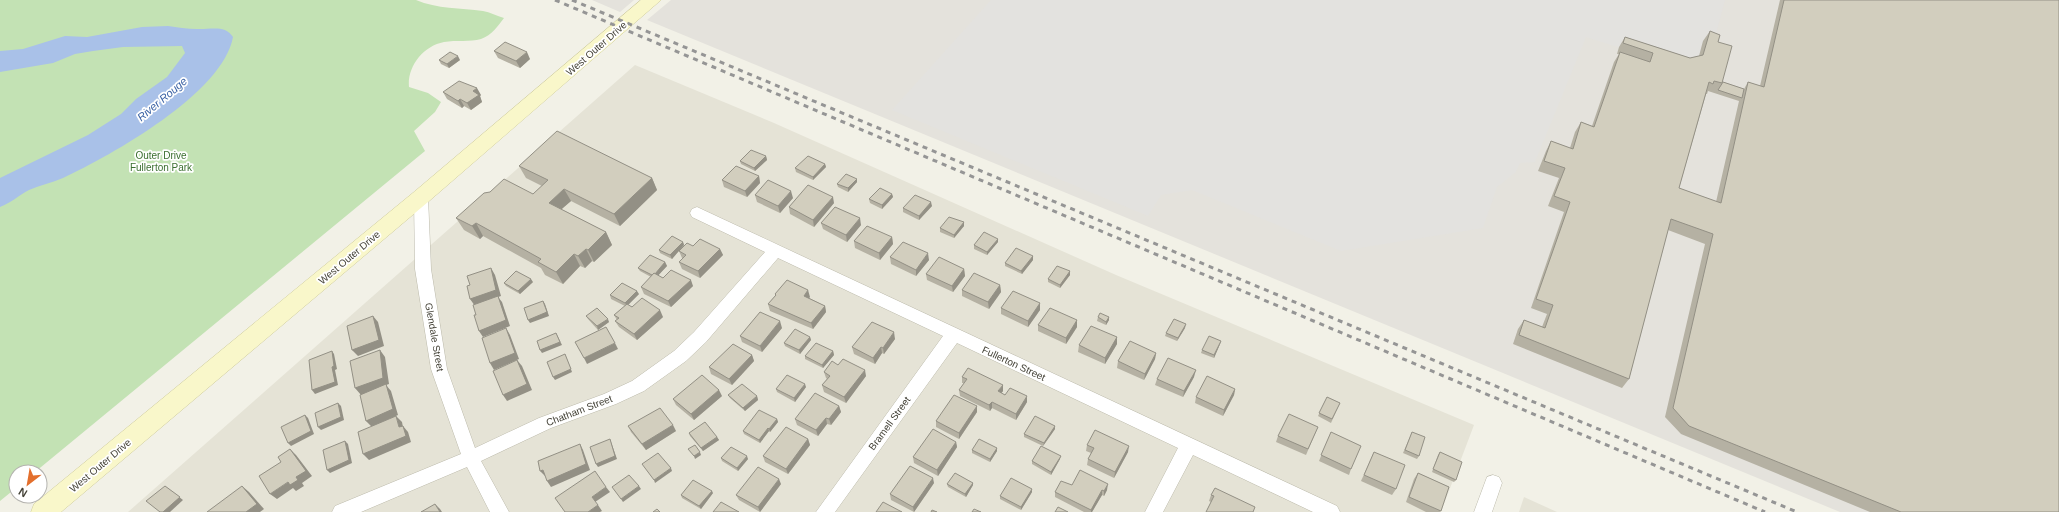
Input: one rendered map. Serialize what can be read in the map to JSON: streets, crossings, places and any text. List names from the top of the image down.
{
  "streets": {
    "main road": ["West Outer Drive"],
    "street": [
      "Glendale Street",
      "Fullerton Street",
      "Chatham Street",
      "Bramell Street"
    ]
  },
  "crossings": [
    ["West Outer Drive", "Glendale Street"],
    ["Glendale Street", "Chatham Street"],
    ["Fullerton Street", "Chatham Street"],
    ["Fullerton Street", "Bramell Street"]
  ],
  "water": ["River Rouge"],
  "parks": ["Outer Drive Fullerton Park"],
  "north": "bottom left"
}
